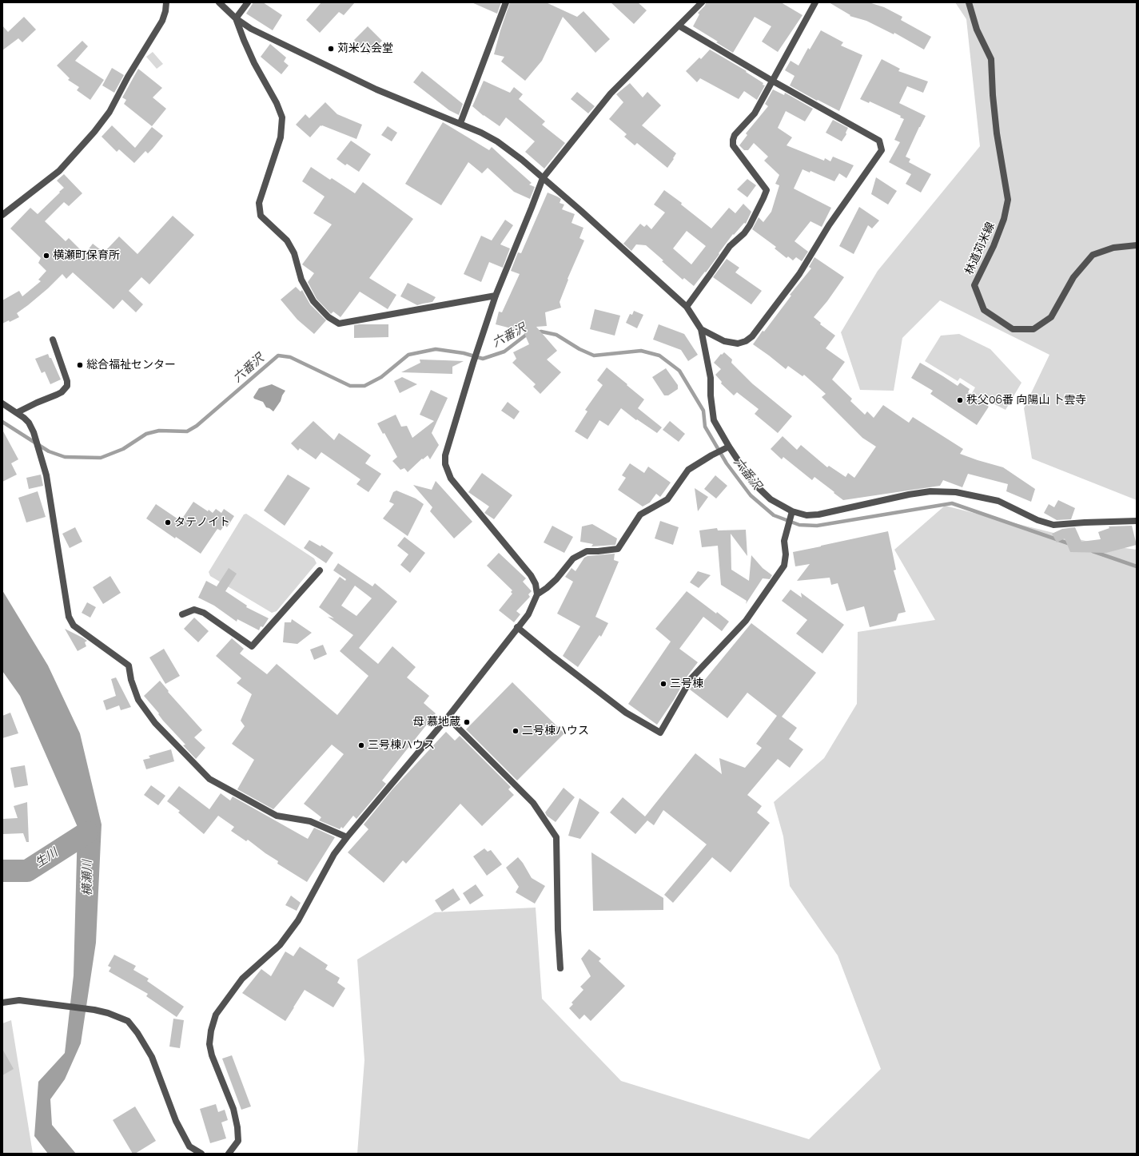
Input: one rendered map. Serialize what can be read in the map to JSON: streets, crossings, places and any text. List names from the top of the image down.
{
  "streets": {
    "street": ["林道苅米線"]
  },
  "water": ["六番沢", "生川", "横瀬川"],
  "places": [
    "苅米公会堂",
    "横瀬町保育所",
    "総合福祉センター",
    "秩父06番 向陽山 卜雲寺",
    "タテノイト",
    "三号棟",
    "母 慕地蔵",
    "二号棟ハウス",
    "三号棟ハウス"
  ]
}
